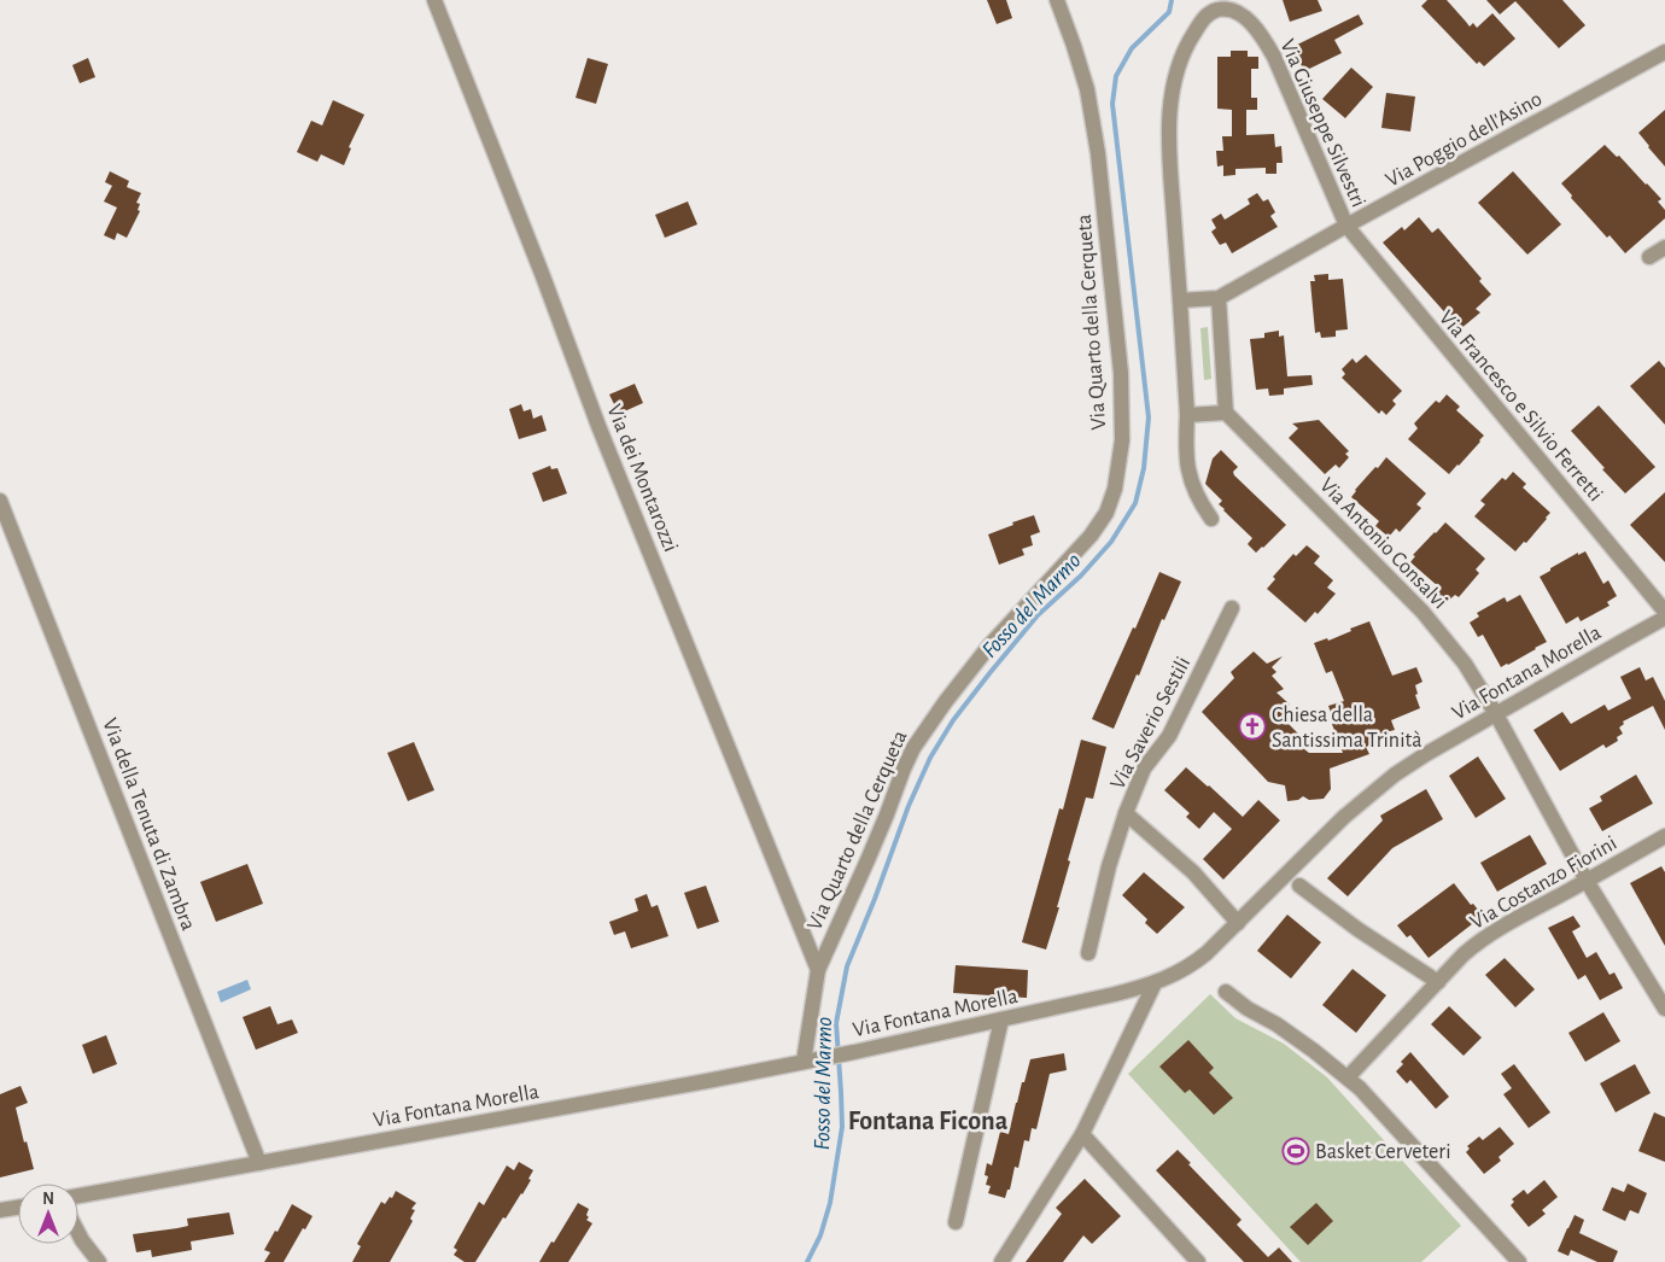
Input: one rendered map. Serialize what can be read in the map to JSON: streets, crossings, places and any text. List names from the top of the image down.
{
  "streets": {
    "street": [
      "Via Giuseppe Silvestri",
      "Via Poggio dell'Asino",
      "Via Quarto della Cerqueta",
      "Via Francesco e Silvio Ferretti",
      "Via dei Montarozzi",
      "Via Antonio Consalvi",
      "Via Fontana Morella",
      "Via Saverio Sestili",
      "Via della Tenuta di Zambra",
      "Via Costanzo Fiorini"
    ]
  },
  "crossings": [
    ["Via Giuseppe Silvestri", "Via Poggio dell'Asino"],
    ["Via Giuseppe Silvestri", "Via Francesco e Silvio Ferretti"],
    ["Via Poggio dell'Asino", "Via Francesco e Silvio Ferretti"],
    ["Via Quarto della Cerqueta", "Via dei Montarozzi"],
    ["Via Quarto della Cerqueta", "Via Fontana Morella"],
    ["Via Antonio Consalvi", "Via Fontana Morella"],
    ["Via Antonio Consalvi", "Via Costanzo Fiorini"],
    ["Via Fontana Morella", "Via Saverio Sestili"],
    ["Via Fontana Morella", "Via della Tenuta di Zambra"]
  ],
  "districts": ["Fontana Ficona"],
  "water": ["Fosso del Marmo"],
  "places": {
    "church": ["Chiesa della Santissima Trinità"],
    "sports": ["Basket Cerveteri"]
  },
  "north": "top"
}
